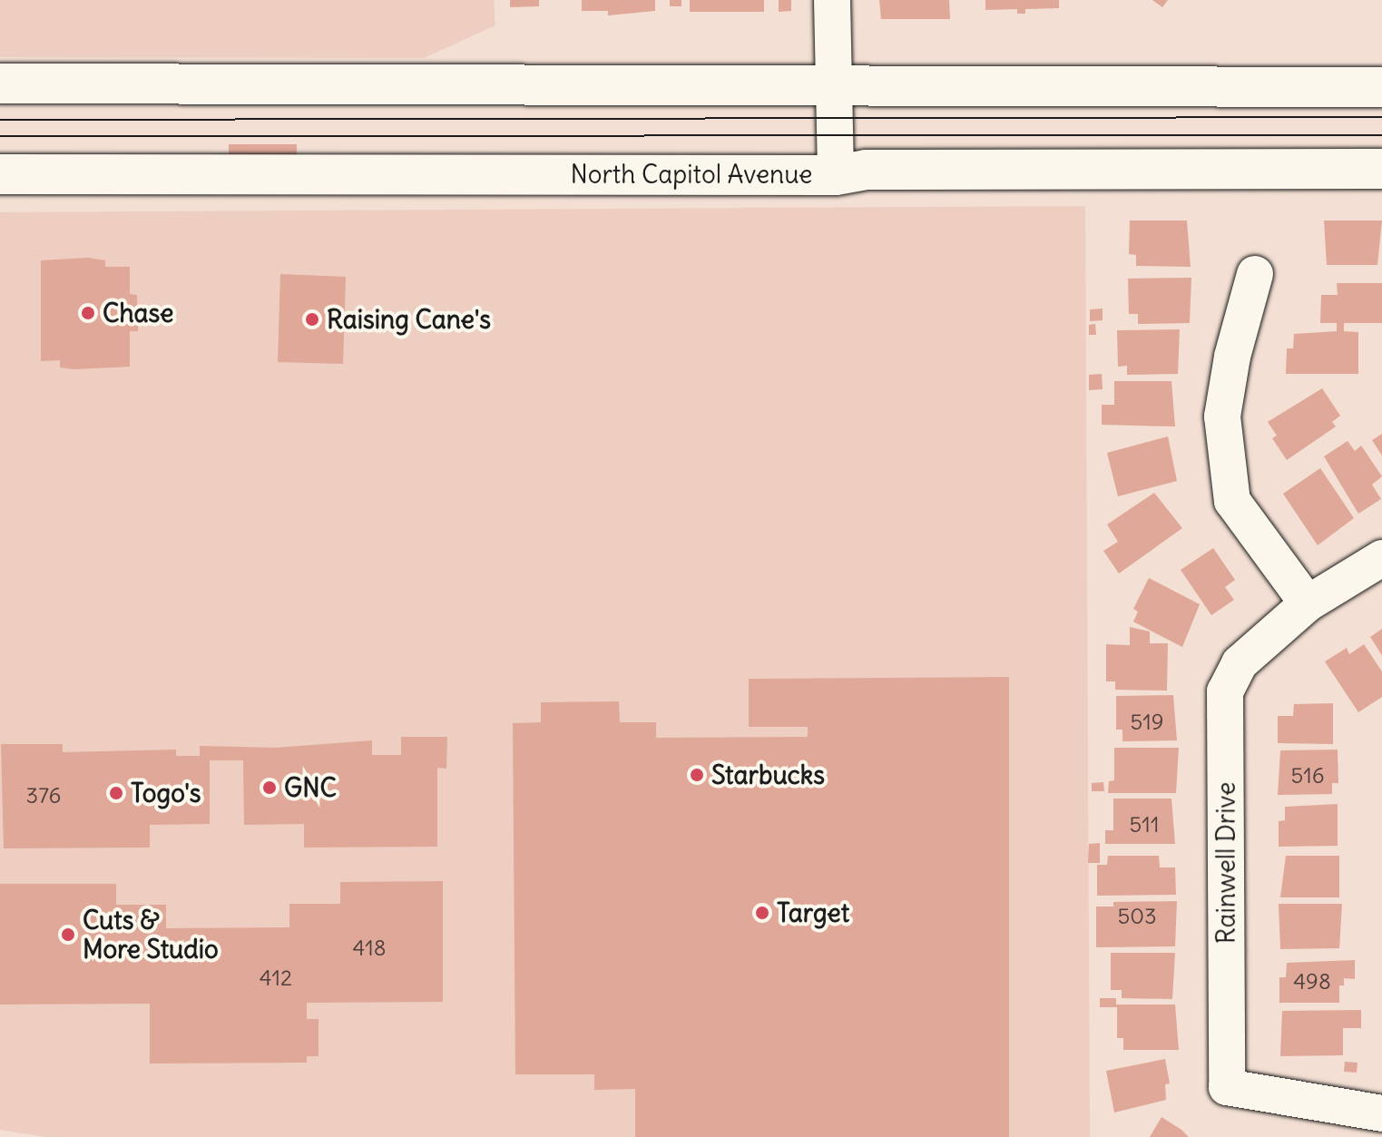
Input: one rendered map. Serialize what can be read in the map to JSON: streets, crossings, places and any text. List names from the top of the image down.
{
  "streets": {
    "main road": ["North Capitol Avenue"],
    "street": ["Rainwell Drive"]
  },
  "places": [
    "Chase",
    "Raising Cane's",
    "Starbucks",
    "GNC",
    "Togo's",
    "Target",
    "Cuts & More Studio"
  ],
  "house_numbers": [
    "519",
    "516",
    "376",
    "511",
    "503",
    "418",
    "412",
    "498"
  ]
}
